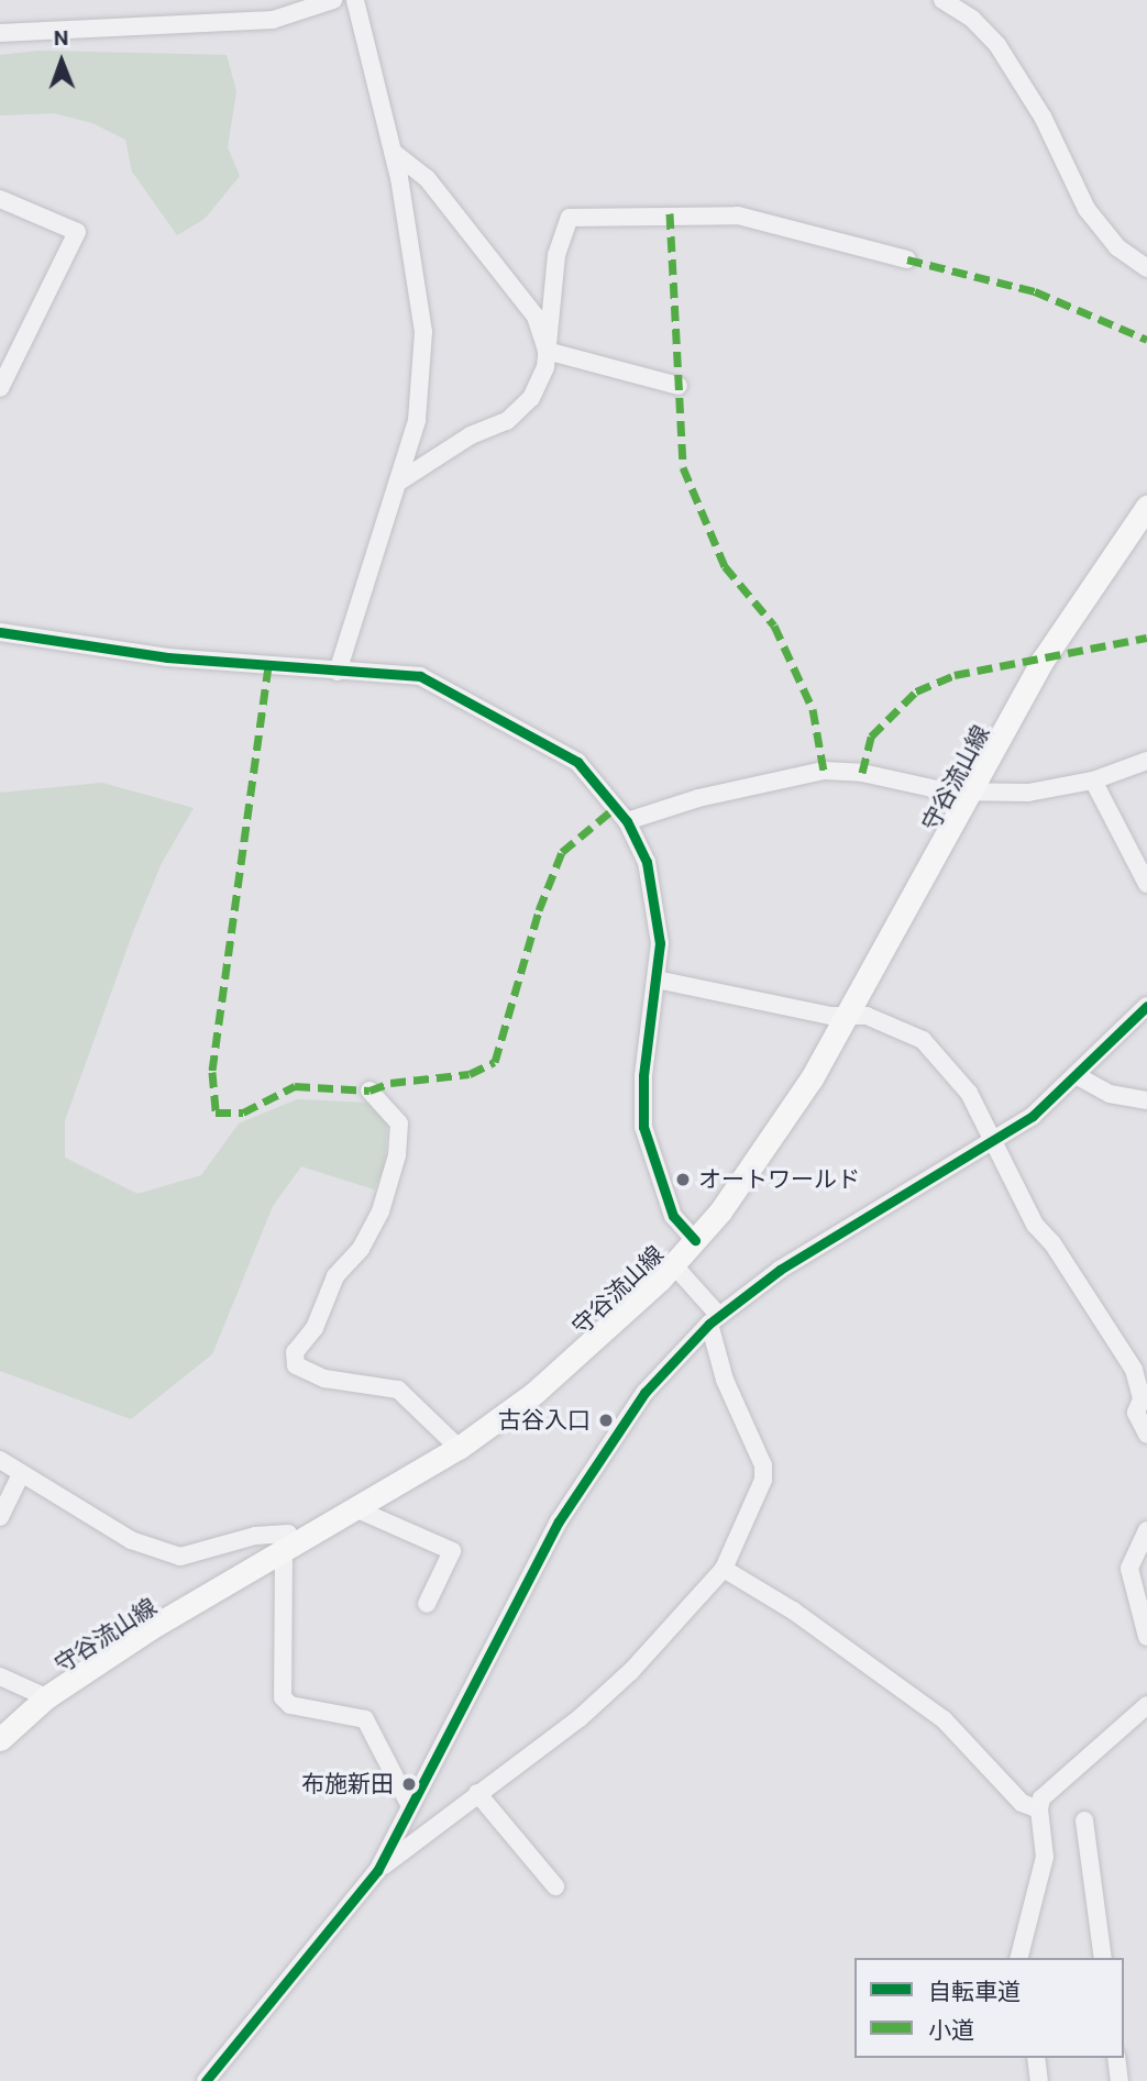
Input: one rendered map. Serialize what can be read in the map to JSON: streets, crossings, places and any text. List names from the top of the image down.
{
  "streets": {
    "main road": ["守谷流山線"]
  },
  "places": ["オートワールド", "古谷入口", "布施新田"],
  "legend": ["自転車道", "小道"],
  "north": "top"
}
